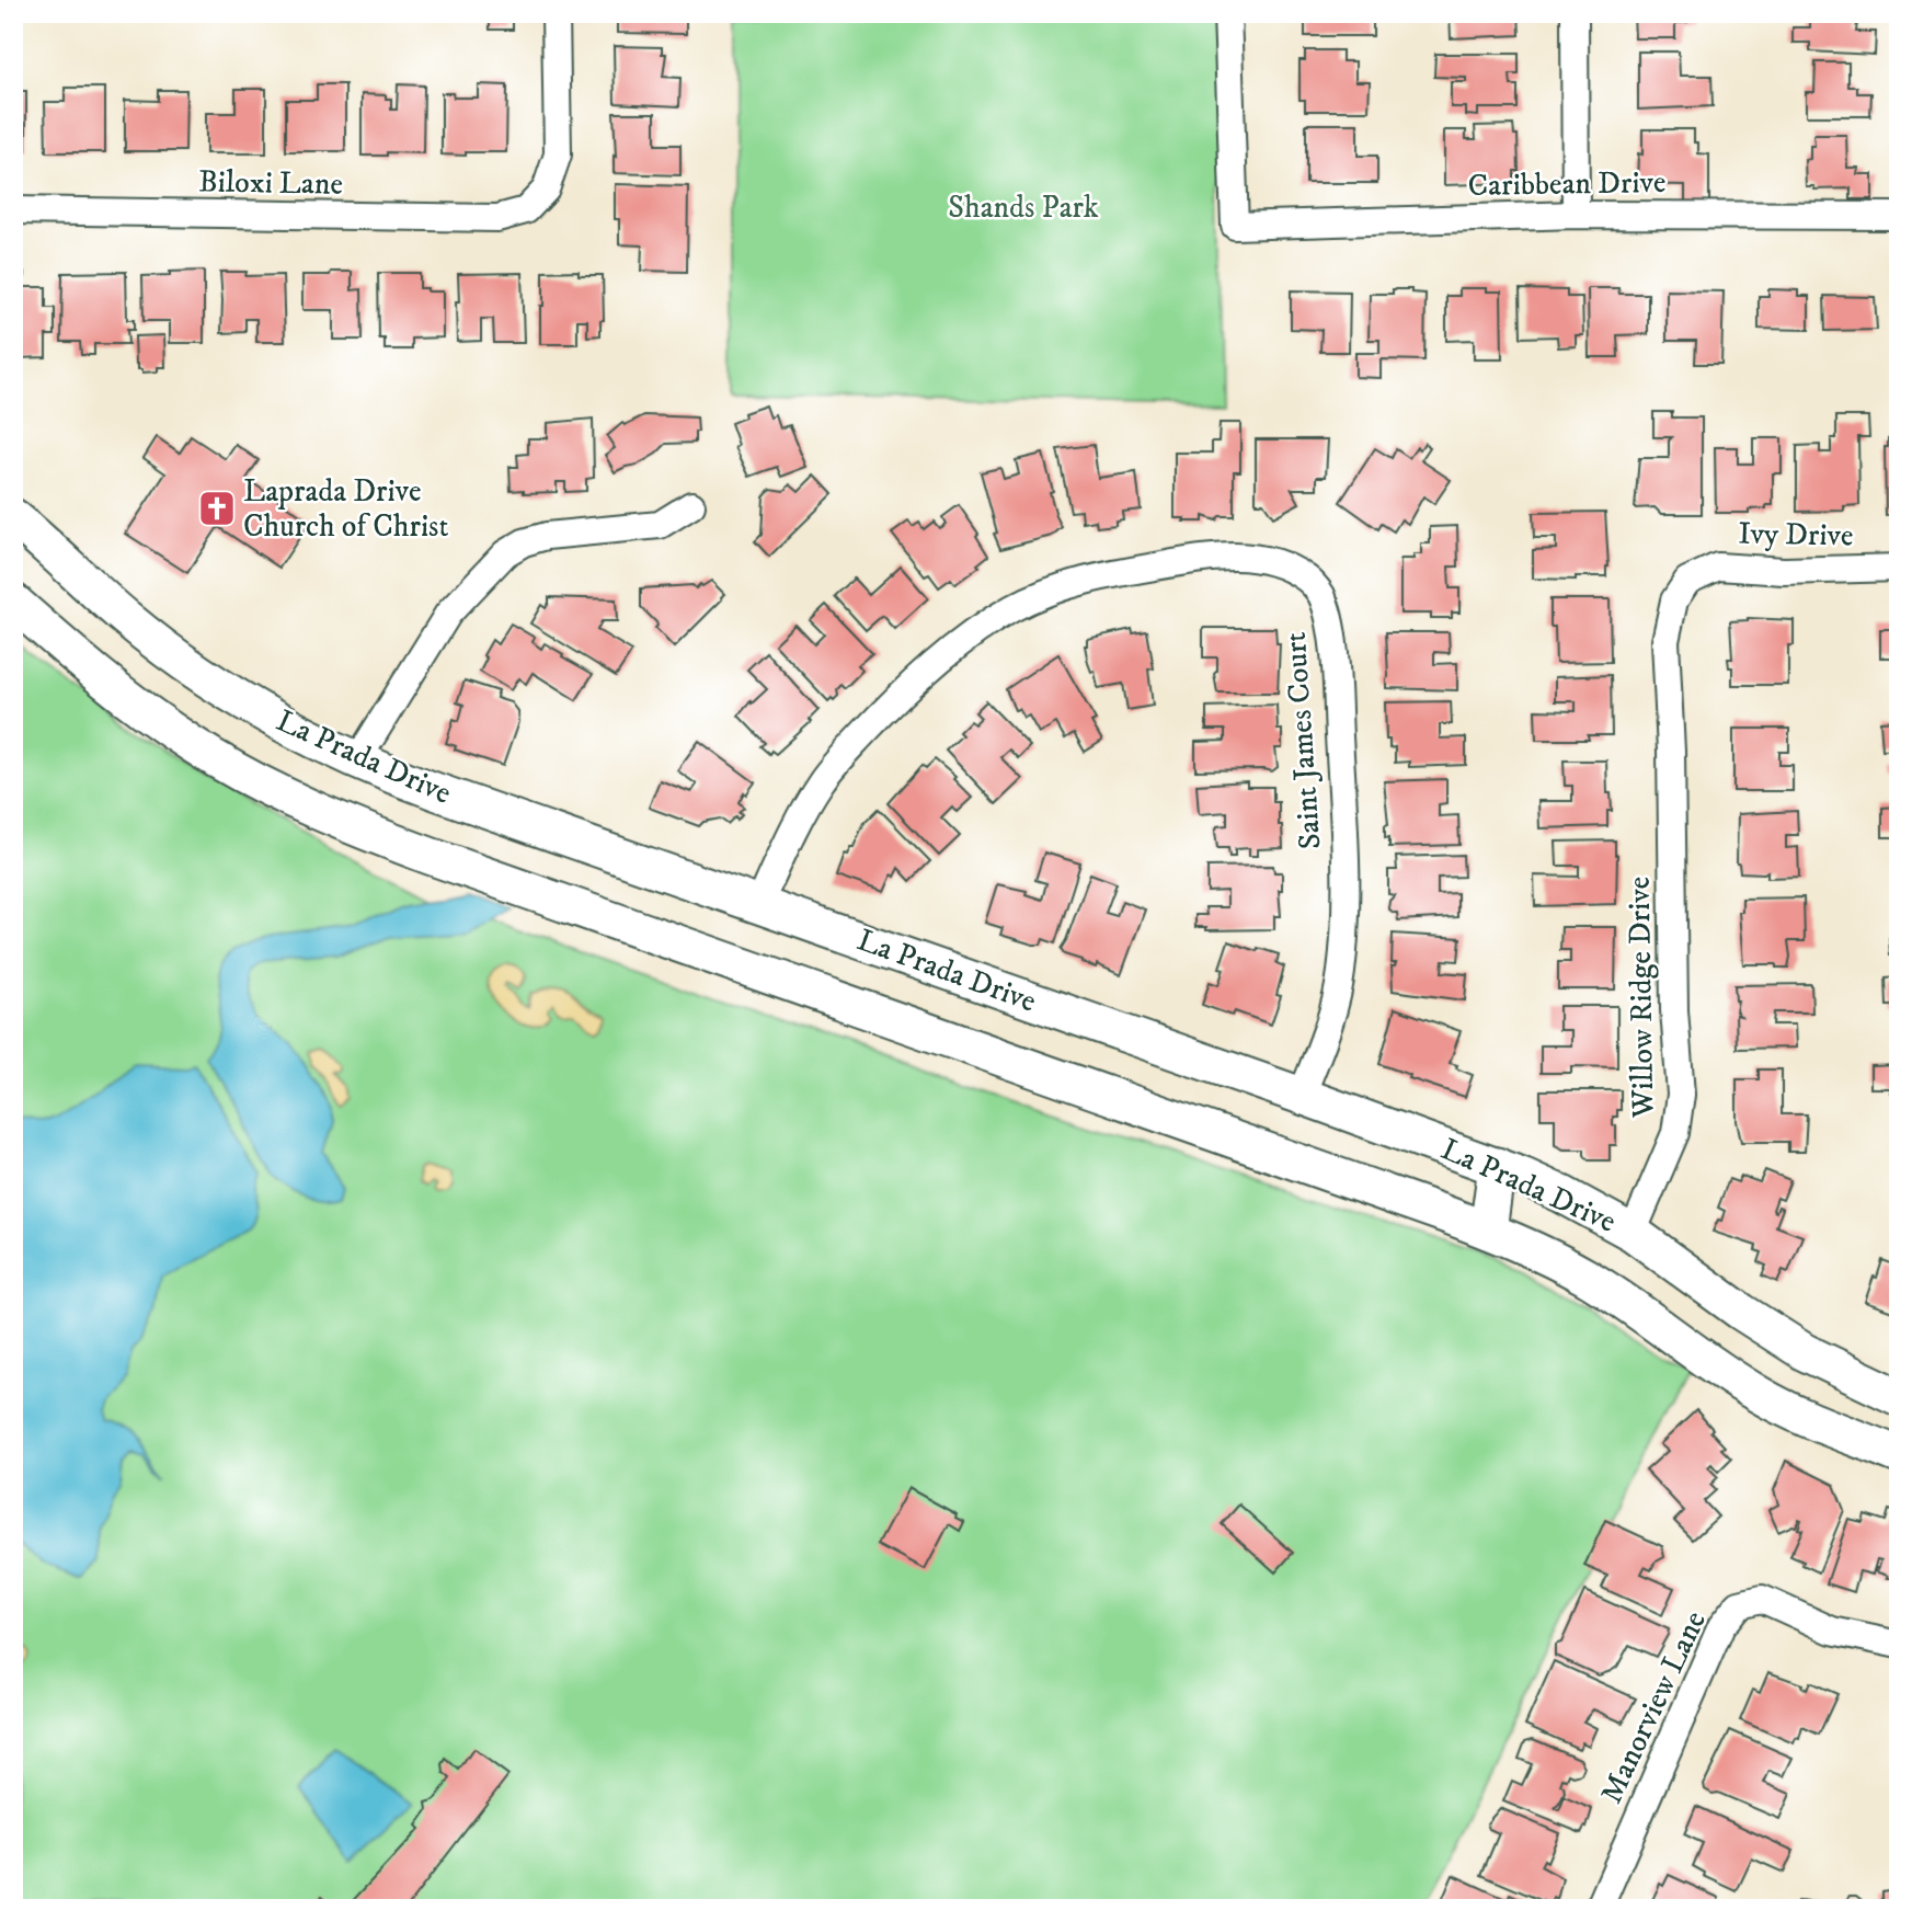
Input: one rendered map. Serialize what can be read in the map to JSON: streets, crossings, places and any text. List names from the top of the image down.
{
  "streets": {
    "main road": ["La Prada Drive"],
    "street": [
      "Biloxi Lane",
      "Caribbean Drive",
      "Ivy Drive",
      "Saint James Court",
      "Willow Ridge Drive",
      "Manorview Lane"
    ]
  },
  "crossings": [
    ["Ivy Drive", "Willow Ridge Drive"],
    ["Saint James Court", "La Prada Drive"],
    ["La Prada Drive", "Willow Ridge Drive"]
  ],
  "parks": ["Shands Park"],
  "places": {
    "church": ["Laprada Drive Church of Christ"]
  }
}
